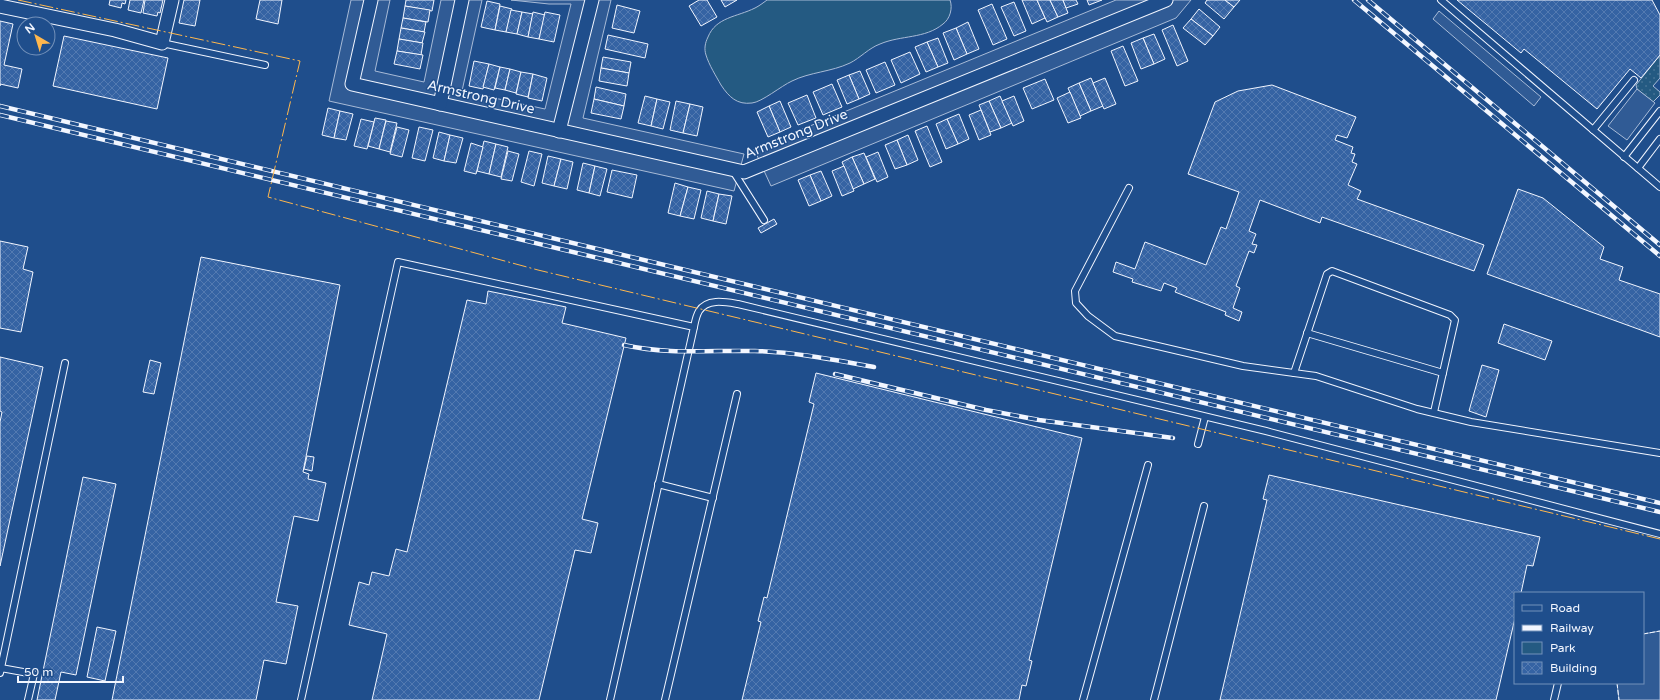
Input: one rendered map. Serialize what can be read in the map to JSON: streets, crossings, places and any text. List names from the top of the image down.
{
  "streets": {
    "street": ["Armstrong Drive"]
  },
  "legend": [
    "Road",
    "Railway",
    "Park",
    "Building"
  ],
  "scale_bar": "50 m",
  "north": "top left"
}
